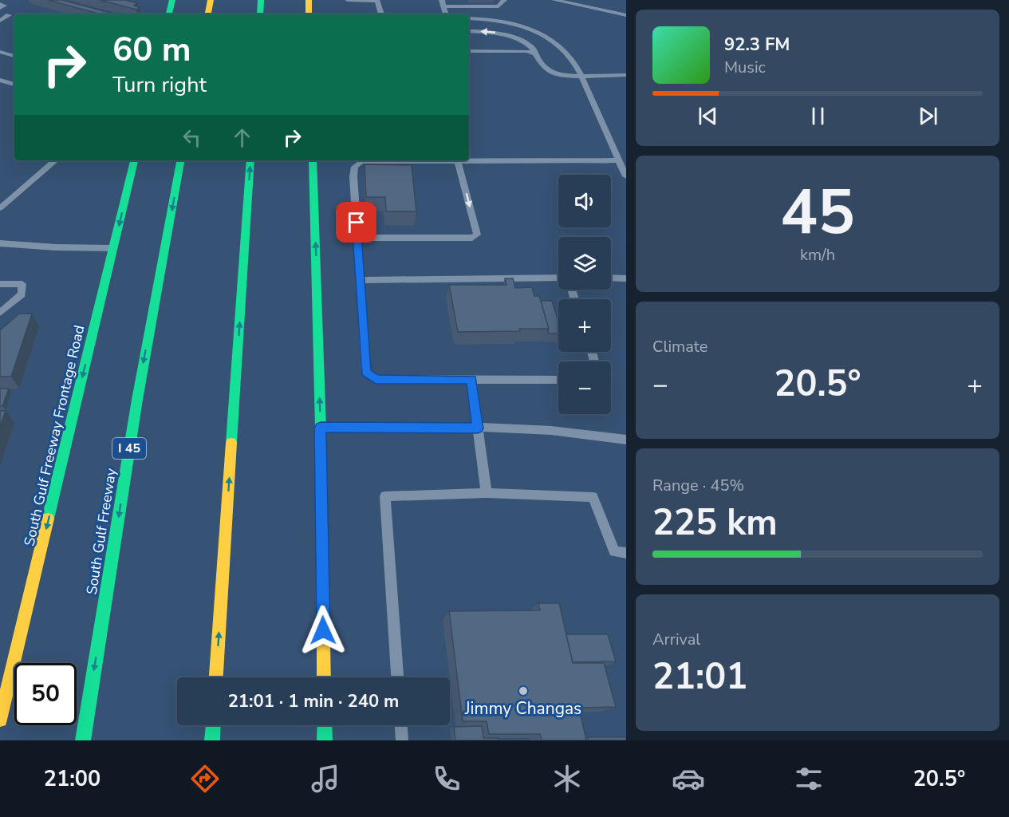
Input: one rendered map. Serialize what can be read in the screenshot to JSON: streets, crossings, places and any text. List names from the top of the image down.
{
  "streets": {
    "main road": ["South Gulf Freeway Frontage Road", "I 45", "South Gulf Freeway"]
  },
  "one_way": ["South Gulf Freeway Frontage Road"],
  "places": ["Jimmy Changas"],
  "page": {
    "turn": ["60 m", "Turn right"],
    "song": ["92.3 FM", "Music"],
    "tile": [
      ["45", "km/h"],
      "Climate",
      ["Range · 45%", "225 km"],
      ["Arrival", "21:01"]
    ],
    "map_buttons": ["+", "−"],
    "heat": ["−", "20.5°", "+"],
    "limit": "50",
    "trip": "21:01 · 1 min · 240 m",
    "tabs": ["21:00", "20.5°"]
  }
}
